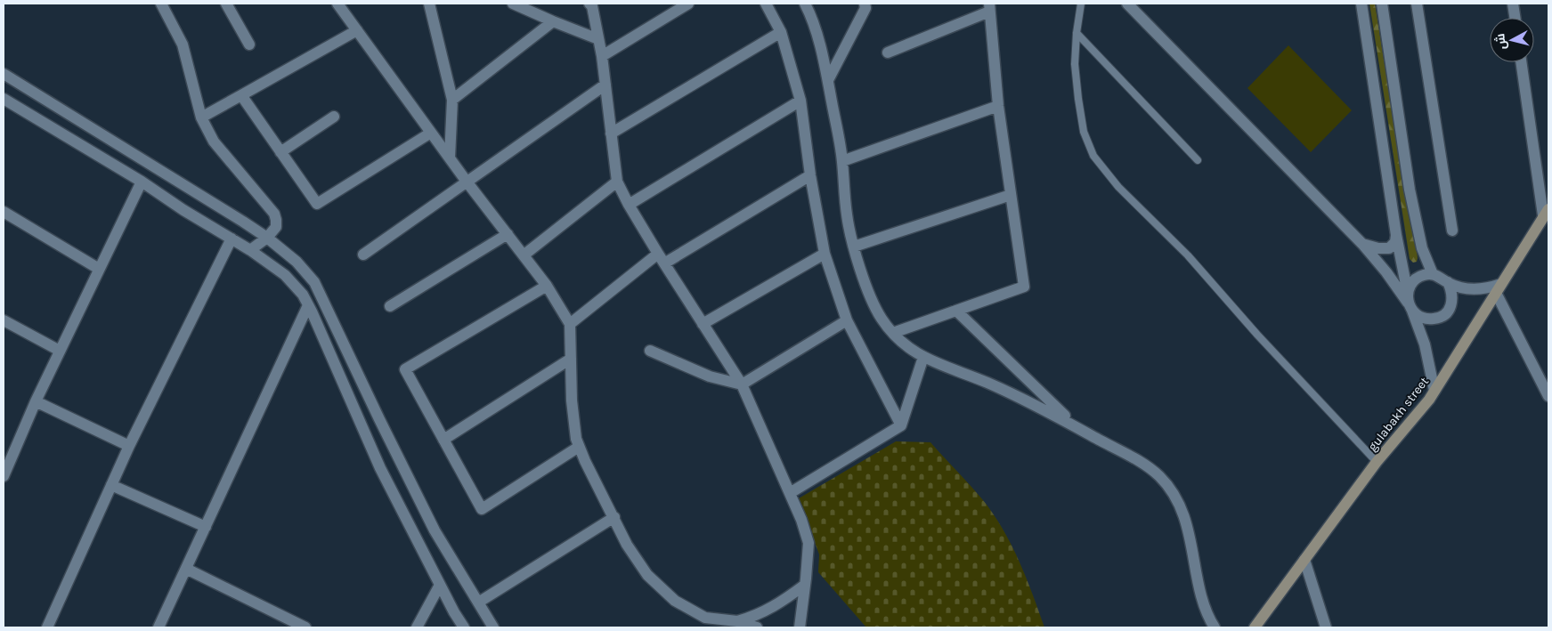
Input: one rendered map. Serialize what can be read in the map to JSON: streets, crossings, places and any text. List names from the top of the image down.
{
  "streets": {
    "street": ["gulabakh street"]
  },
  "north": "left"
}
